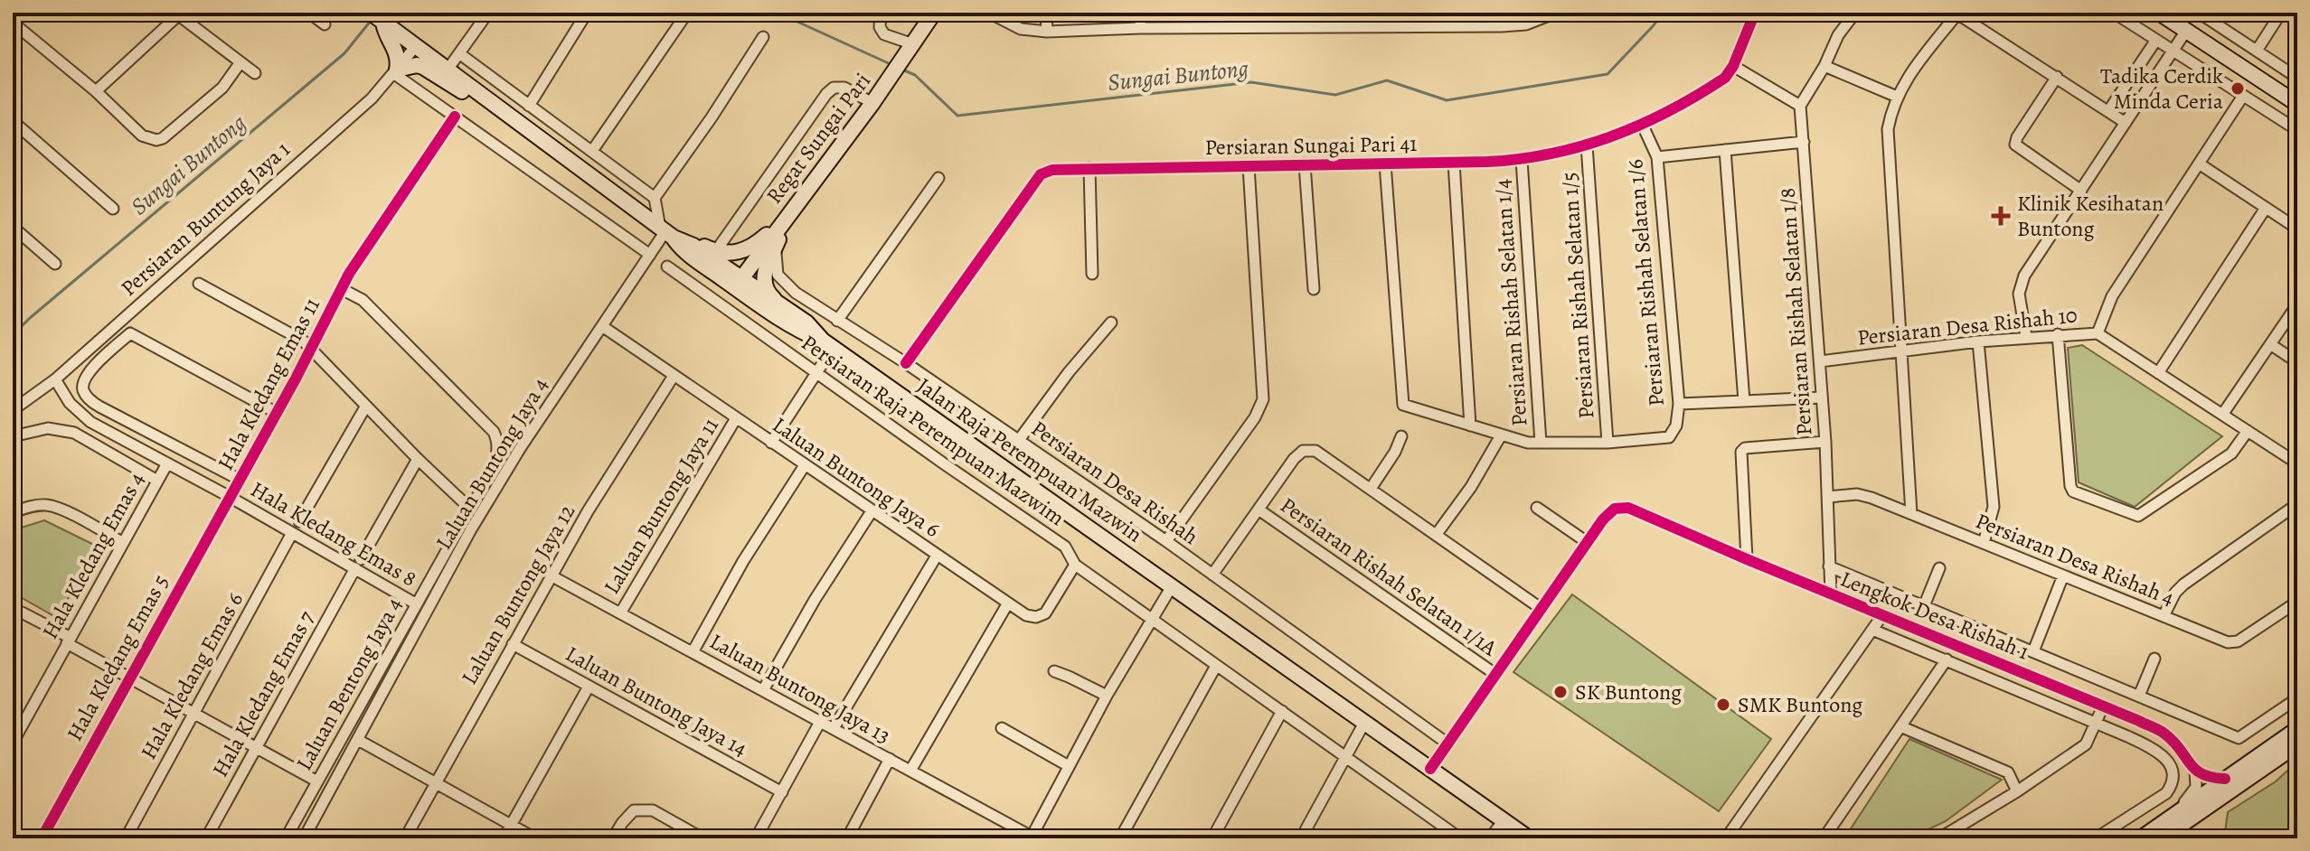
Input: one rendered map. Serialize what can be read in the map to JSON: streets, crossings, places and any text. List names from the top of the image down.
{
  "streets": {
    "main road": ["Regat Sungai Pari", "Jalan Raja Perempuan Mazwin"],
    "street": [
      "Persiaran Sungai Pari 41",
      "Persiaran Buntung Jaya 1",
      "Persiaran Rishah Selatan 1/6",
      "Persiaran Rishah Selatan 1/5",
      "Persiaran Rishah Selatan 1/4",
      "Persiaran Rishah Selatan 1/8",
      "Persiaran Desa Rishah 10",
      "Hala Kledang Emas 11",
      "Persiaran Raja Perempuan Mazwim",
      "Laluan Buntong Jaya 4",
      "Laluan Buntong Jaya 6",
      "Persiaran Desa Rishah",
      "Laluan Buntong Jaya 11",
      "Hala Kledang Emas 8",
      "Hala Kledang Emas 4",
      "Persiaran Desa Rishah 4",
      "Persiaran Rishah Selatan 1/1A",
      "Laluan Buntong Jaya 12",
      "Lengkok Desa Rishah 1",
      "Hala Kledang Emas 5",
      "Hala Kledang Emas 6",
      "Laluan Bentong Jaya 4",
      "Laluan Buntong Jaya 13",
      "Hala Kledang Emas 7",
      "Laluan Buntong Jaya 14"
    ]
  },
  "crossings": [
    ["Regat Sungai Pari", "Jalan Raja Perempuan Mazwin"],
    ["Persiaran Sungai Pari 41", "Persiaran Rishah Selatan 1/6"],
    ["Persiaran Sungai Pari 41", "Persiaran Rishah Selatan 1/5"],
    ["Persiaran Sungai Pari 41", "Persiaran Rishah Selatan 1/4"],
    ["Persiaran Sungai Pari 41", "Persiaran Desa Rishah"],
    ["Persiaran Buntung Jaya 1", "Hala Kledang Emas 8"],
    ["Persiaran Rishah Selatan 1/6", "Persiaran Rishah Selatan 1/5"],
    ["Persiaran Rishah Selatan 1/8", "Persiaran Desa Rishah 10"],
    ["Persiaran Rishah Selatan 1/8", "Persiaran Desa Rishah 4"],
    ["Persiaran Rishah Selatan 1/8", "Lengkok Desa Rishah 1"],
    ["Hala Kledang Emas 11", "Hala Kledang Emas 8"],
    ["Hala Kledang Emas 11", "Hala Kledang Emas 5"],
    ["Hala Kledang Emas 11", "Laluan Bentong Jaya 4"],
    ["Persiaran Raja Perempuan Mazwim", "Laluan Buntong Jaya 6"],
    ["Laluan Buntong Jaya 4", "Laluan Buntong Jaya 6"],
    ["Laluan Buntong Jaya 6", "Laluan Buntong Jaya 11"],
    ["Laluan Buntong Jaya 6", "Laluan Buntong Jaya 12"],
    ["Laluan Buntong Jaya 11", "Laluan Buntong Jaya 13"],
    ["Hala Kledang Emas 8", "Hala Kledang Emas 4"],
    ["Hala Kledang Emas 8", "Hala Kledang Emas 5"],
    ["Hala Kledang Emas 8", "Hala Kledang Emas 6"],
    ["Hala Kledang Emas 8", "Laluan Bentong Jaya 4"],
    ["Hala Kledang Emas 8", "Hala Kledang Emas 7"],
    ["Laluan Buntong Jaya 12", "Laluan Buntong Jaya 13"],
    ["Laluan Buntong Jaya 12", "Laluan Buntong Jaya 14"]
  ],
  "water": ["Sungai Buntong"],
  "places": {
    "other": ["Tadika Cerdik Minda Ceria", "SK Buntong", "SMK Buntong"],
    "health": ["Klinik Kesihatan Buntong"]
  }
}
